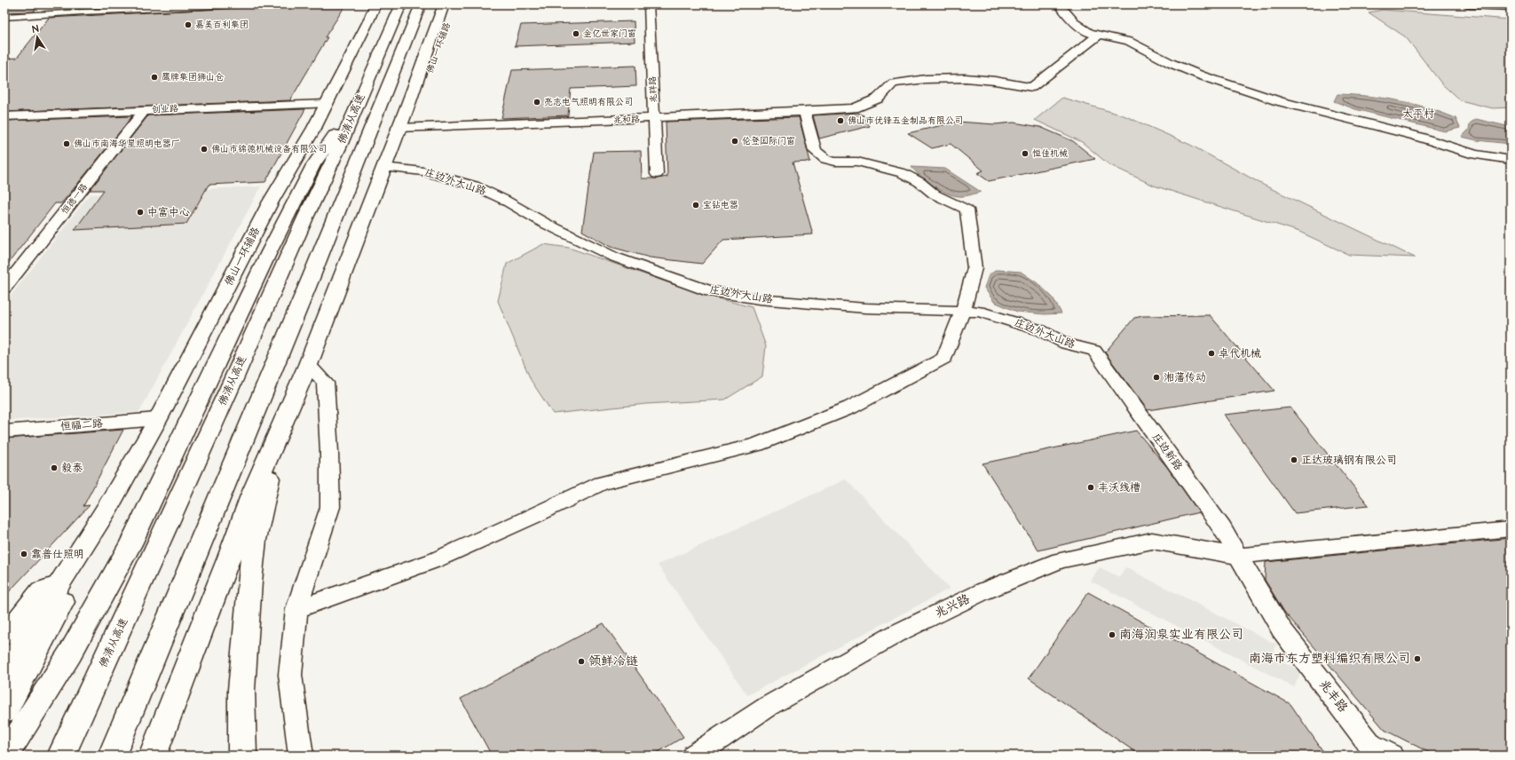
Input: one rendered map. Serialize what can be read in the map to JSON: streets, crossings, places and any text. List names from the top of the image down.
{
  "streets": {
    "main road": ["佛山一环辅路", "佛清从高速"],
    "street": [
      "兆祥路",
      "创业路",
      "兆和路",
      "庄边外大山路",
      "恒德一路",
      "恒福二路",
      "庄边新路",
      "兆兴路",
      "兆丰路"
    ]
  },
  "crossings": [
    ["佛山一环辅路", "创业路"],
    ["佛山一环辅路", "兆和路"],
    ["佛山一环辅路", "庄边外大山路"],
    ["佛山一环辅路", "恒福二路"],
    ["兆祥路", "兆和路"],
    ["创业路", "恒德一路"],
    ["庄边外大山路", "庄边新路"],
    ["庄边新路", "兆兴路"],
    ["庄边新路", "兆丰路"],
    ["兆兴路", "兆丰路"]
  ],
  "districts": ["太平村"],
  "places": [
    "嘉美百利集团",
    "金亿世家门窗",
    "鹰牌集团狮山仓",
    "亮志电气照明有限公司",
    "佛山市优锋五金制品有限公司",
    "伦登国际门窗",
    "佛山市南海华星照明电器厂",
    "佛山市锦德机械设备有限公司",
    "恒佳机械",
    "宝钻电器",
    "中富中心",
    "卓代机械",
    "湘藩传动",
    "正达玻璃钢有限公司",
    "毅泰",
    "丰沃线槽",
    "靠普仕照明",
    "南海润泉实业有限公司",
    "南海市东方塑料编织有限公司",
    "领鲜冷链"
  ],
  "north": "top"
}
